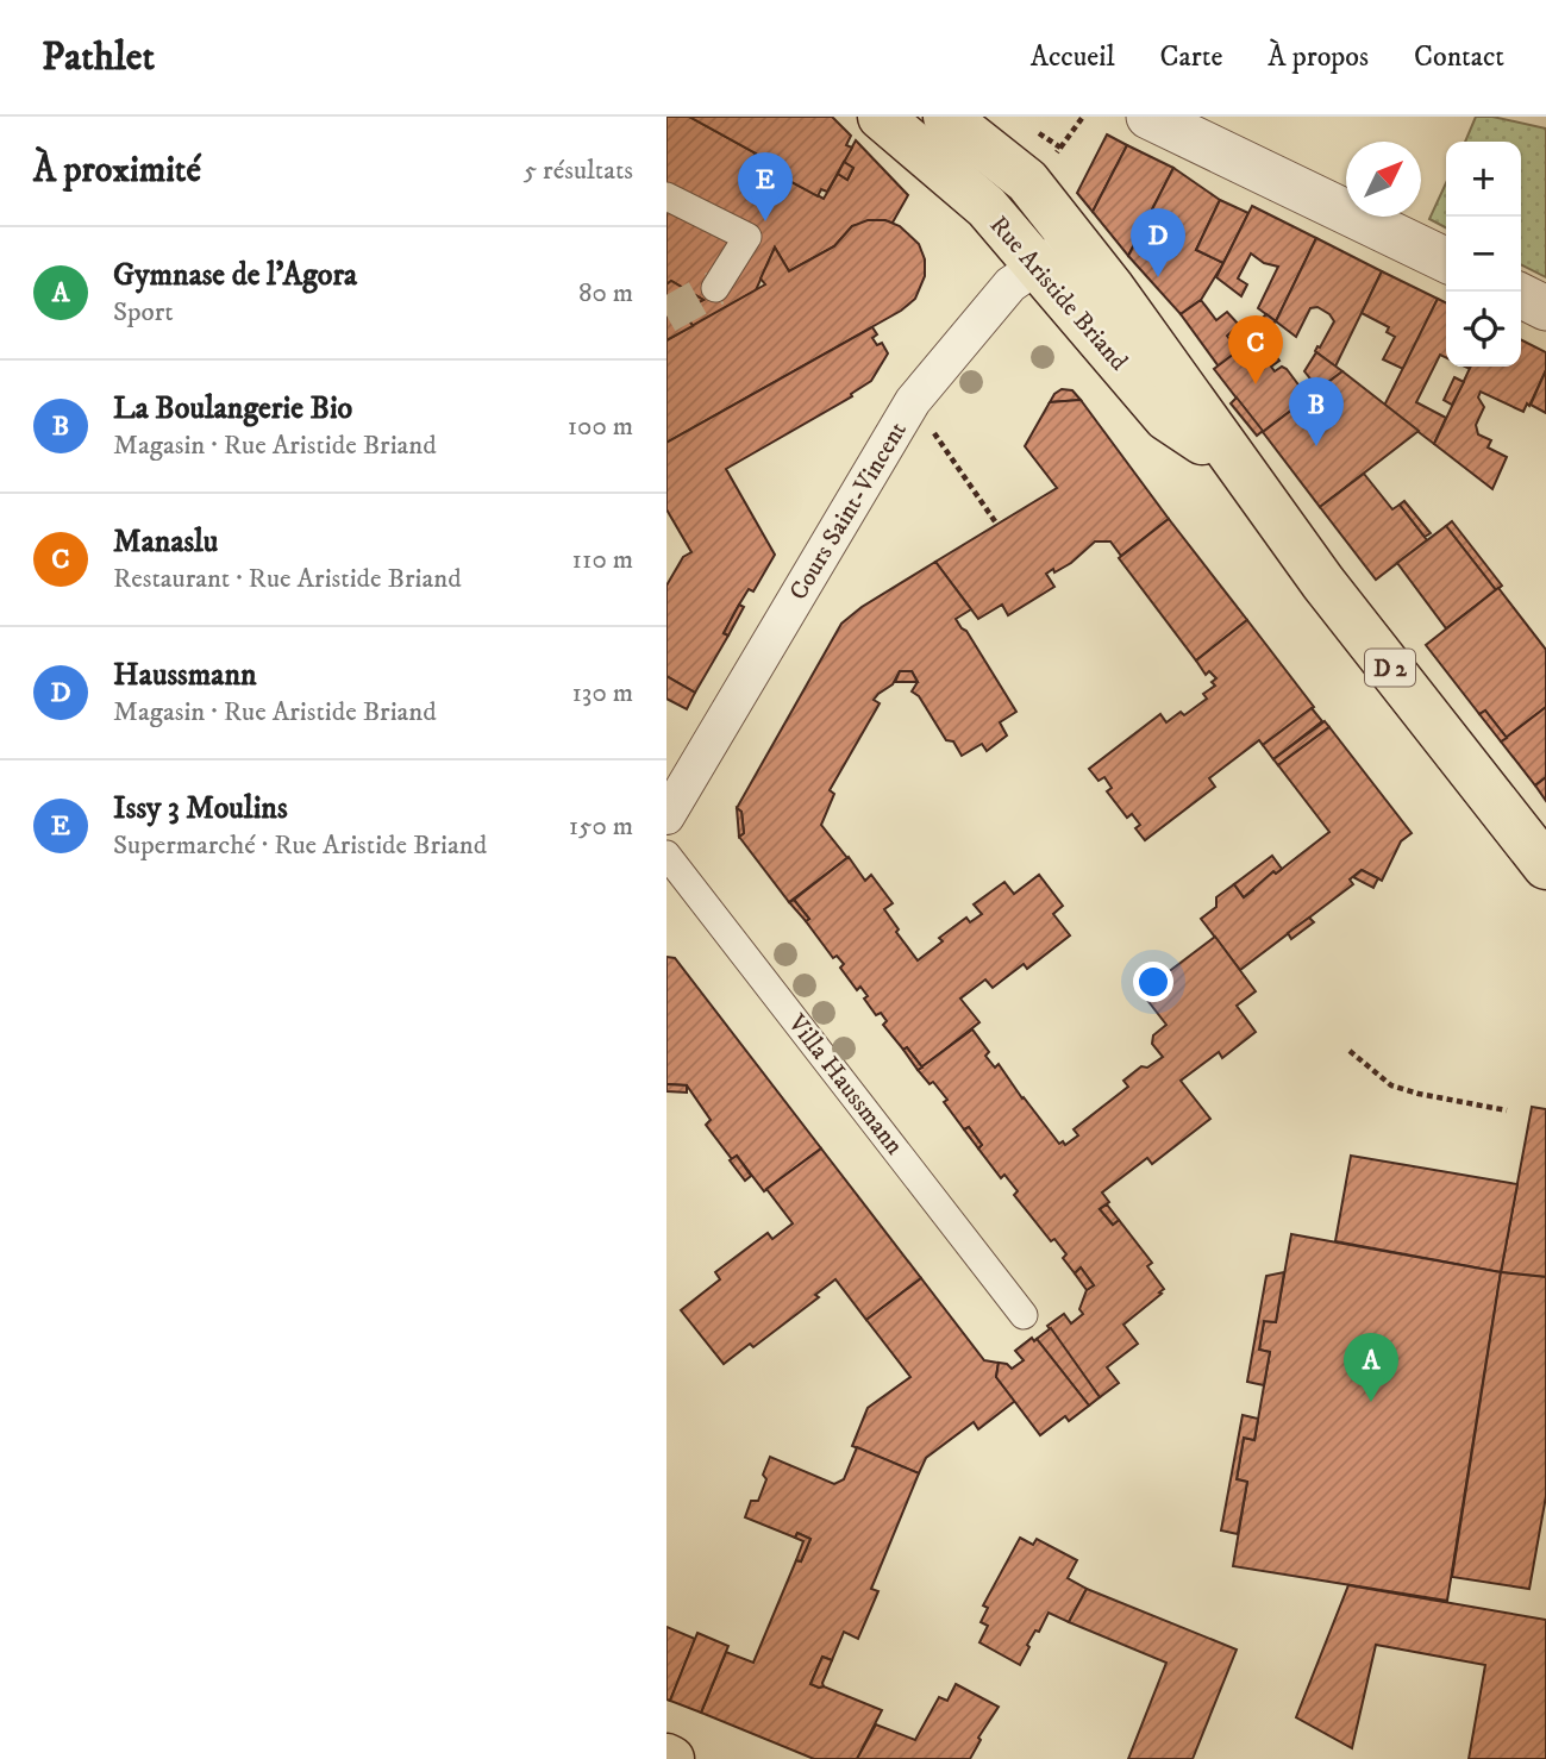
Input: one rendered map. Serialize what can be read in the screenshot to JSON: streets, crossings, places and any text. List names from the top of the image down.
{
  "streets": {
    "main road": ["Rue Aristide Briand", "D 2"],
    "street": ["Cours Saint-Vincent", "Villa Haussmann"]
  },
  "crossings": [
    ["Rue Aristide Briand", "Cours Saint-Vincent"]
  ],
  "north": "top right",
  "page": {
    "header": "Pathlet",
    "nav": [
      "Accueil",
      "Carte",
      "À propos",
      "Contact"
    ],
    "heading": ["À proximité", "5 résultats"],
    "map_buttons": ["+", "−"],
    "pins": [
      "E",
      "D",
      "C",
      "B",
      "A"
    ],
    "list": [
      {
        "mark": "A",
        "name": "Gymnase de l'Agora",
        "note": "Sport",
        "value": "80 m"
      },
      {
        "mark": "B",
        "name": "La Boulangerie Bio",
        "note": "Magasin · Rue Aristide Briand",
        "value": "100 m"
      },
      {
        "mark": "C",
        "name": "Manaslu",
        "note": "Restaurant · Rue Aristide Briand",
        "value": "110 m"
      },
      {
        "mark": "D",
        "name": "Haussmann",
        "note": "Magasin · Rue Aristide Briand",
        "value": "130 m"
      },
      {
        "mark": "E",
        "name": "Issy 3 Moulins",
        "note": "Supermarché · Rue Aristide Briand",
        "value": "150 m"
      }
    ]
  }
}
